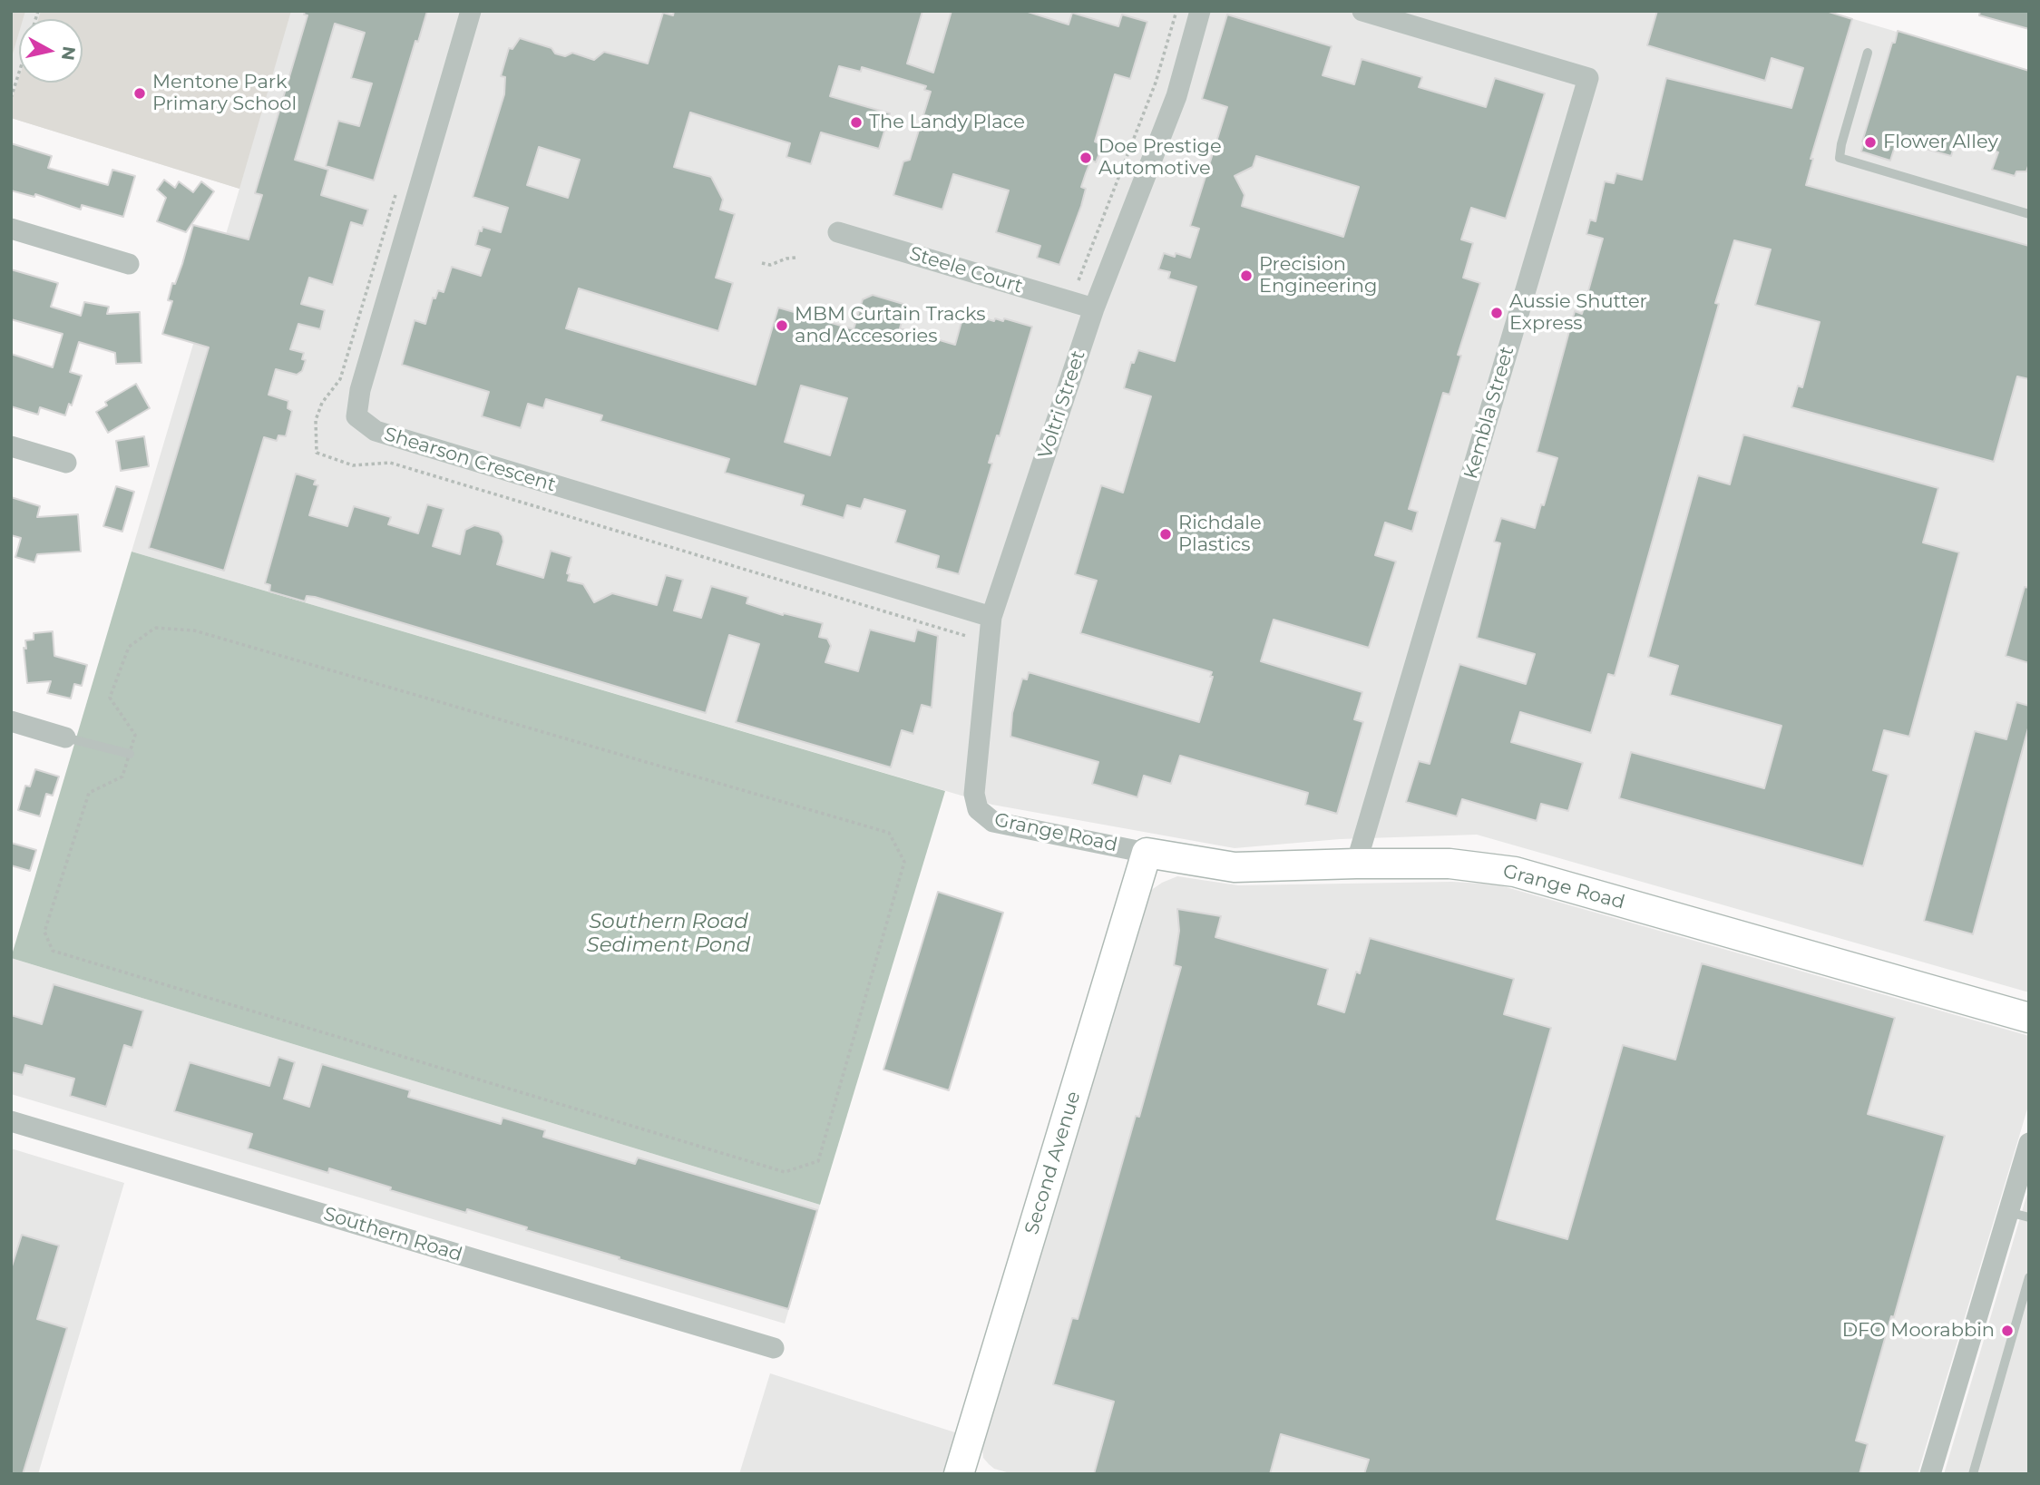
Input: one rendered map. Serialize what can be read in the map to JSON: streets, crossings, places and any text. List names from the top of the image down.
{
  "streets": {
    "main road": ["Grange Road", "Second Avenue"],
    "street": [
      "Steele Court",
      "Voltri Street",
      "Kembla Street",
      "Shearson Crescent",
      "Southern Road"
    ]
  },
  "crossings": [
    ["Steele Court", "Voltri Street"],
    ["Voltri Street", "Shearson Crescent"],
    ["Voltri Street", "Grange Road"],
    ["Kembla Street", "Grange Road"],
    ["Grange Road", "Second Avenue"]
  ],
  "water": ["Southern Road Sediment Pond"],
  "places": [
    "Mentone Park Primary School",
    "The Landy Place",
    "Flower Alley",
    "Doe Prestige Automotive",
    "Precision Engineering",
    "Aussie Shutter Express",
    "MBM Curtain Tracks and Accesories",
    "Richdale Plastics",
    "DFO Moorabbin"
  ],
  "north": "right"
}
